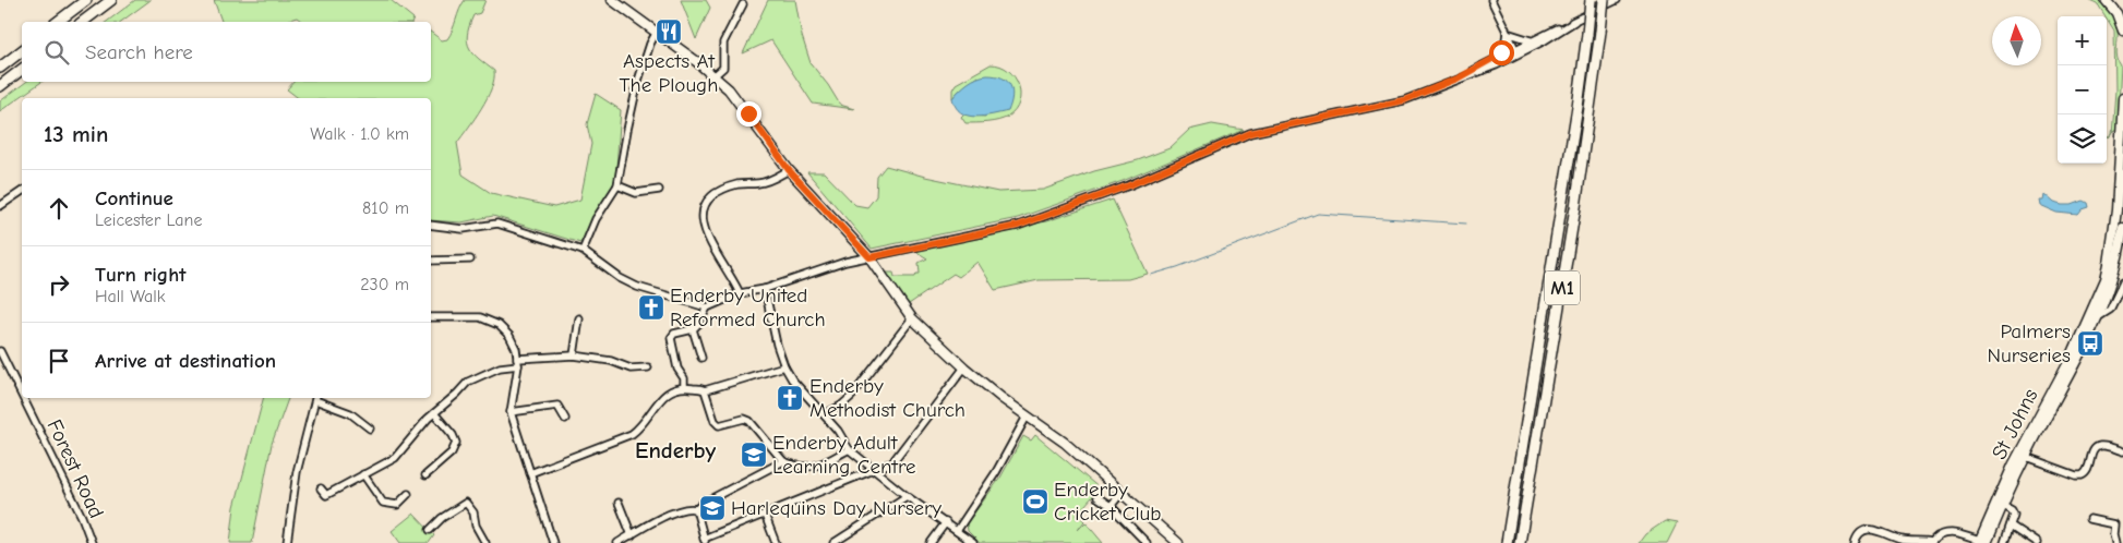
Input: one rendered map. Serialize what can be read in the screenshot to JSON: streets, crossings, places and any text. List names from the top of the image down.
{
  "streets": {
    "highway": ["M1"],
    "main road": ["St Johns"],
    "street": ["Forest Road"]
  },
  "districts": ["Enderby"],
  "places": {
    "restaurant": ["Aspects At The Plough"],
    "church": ["Enderby United Reformed Church", "Enderby Methodist Church"],
    "bus stop": ["Palmers Nurseries"],
    "school or university": ["Enderby Adult Learning Centre", "Harlequins Day Nursery"],
    "sports": ["Enderby Cricket Club"]
  },
  "north": "top",
  "page": {
    "map_buttons": ["+", "−"],
    "search": "Search here",
    "heading": ["13 min", "Walk · 1.0 km"],
    "list": [
      ["Continue", "Leicester Lane", "810 m"],
      ["Turn right", "Hall Walk", "230 m"],
      "Arrive at destination"
    ]
  }
}
